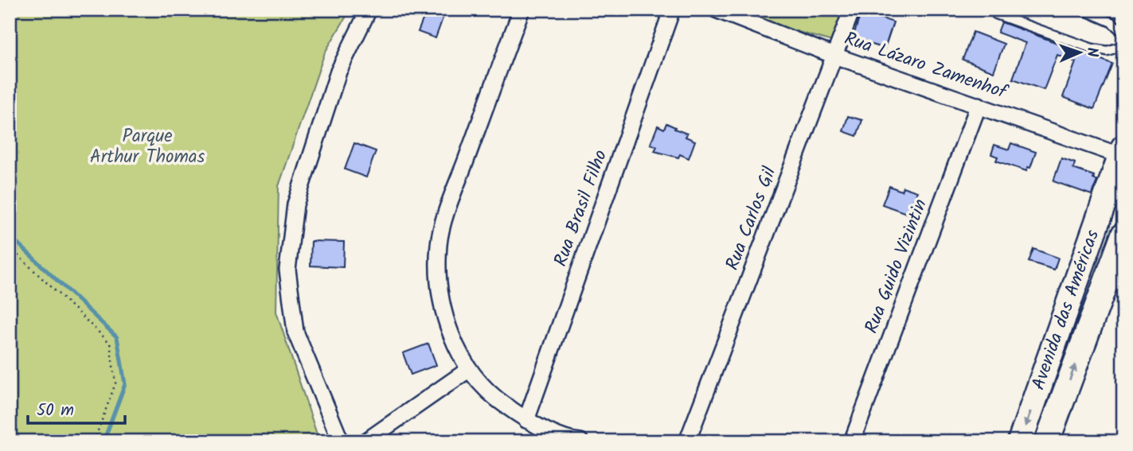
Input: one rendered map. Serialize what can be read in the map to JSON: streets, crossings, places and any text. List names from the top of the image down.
{
  "streets": {
    "main road": ["Avenida das Américas"],
    "street": [
      "Rua Lázaro Zamenhof",
      "Rua Brasil Filho",
      "Rua Carlos Gil",
      "Rua Guido Vizintin"
    ]
  },
  "crossings": [
    ["Rua Lázaro Zamenhof", "Rua Carlos Gil"],
    ["Rua Lázaro Zamenhof", "Rua Guido Vizintin"],
    ["Rua Lázaro Zamenhof", "Avenida das Américas"]
  ],
  "parks": ["Parque Arthur Thomas"],
  "scale_bar": "50 m",
  "north": "right"
}
